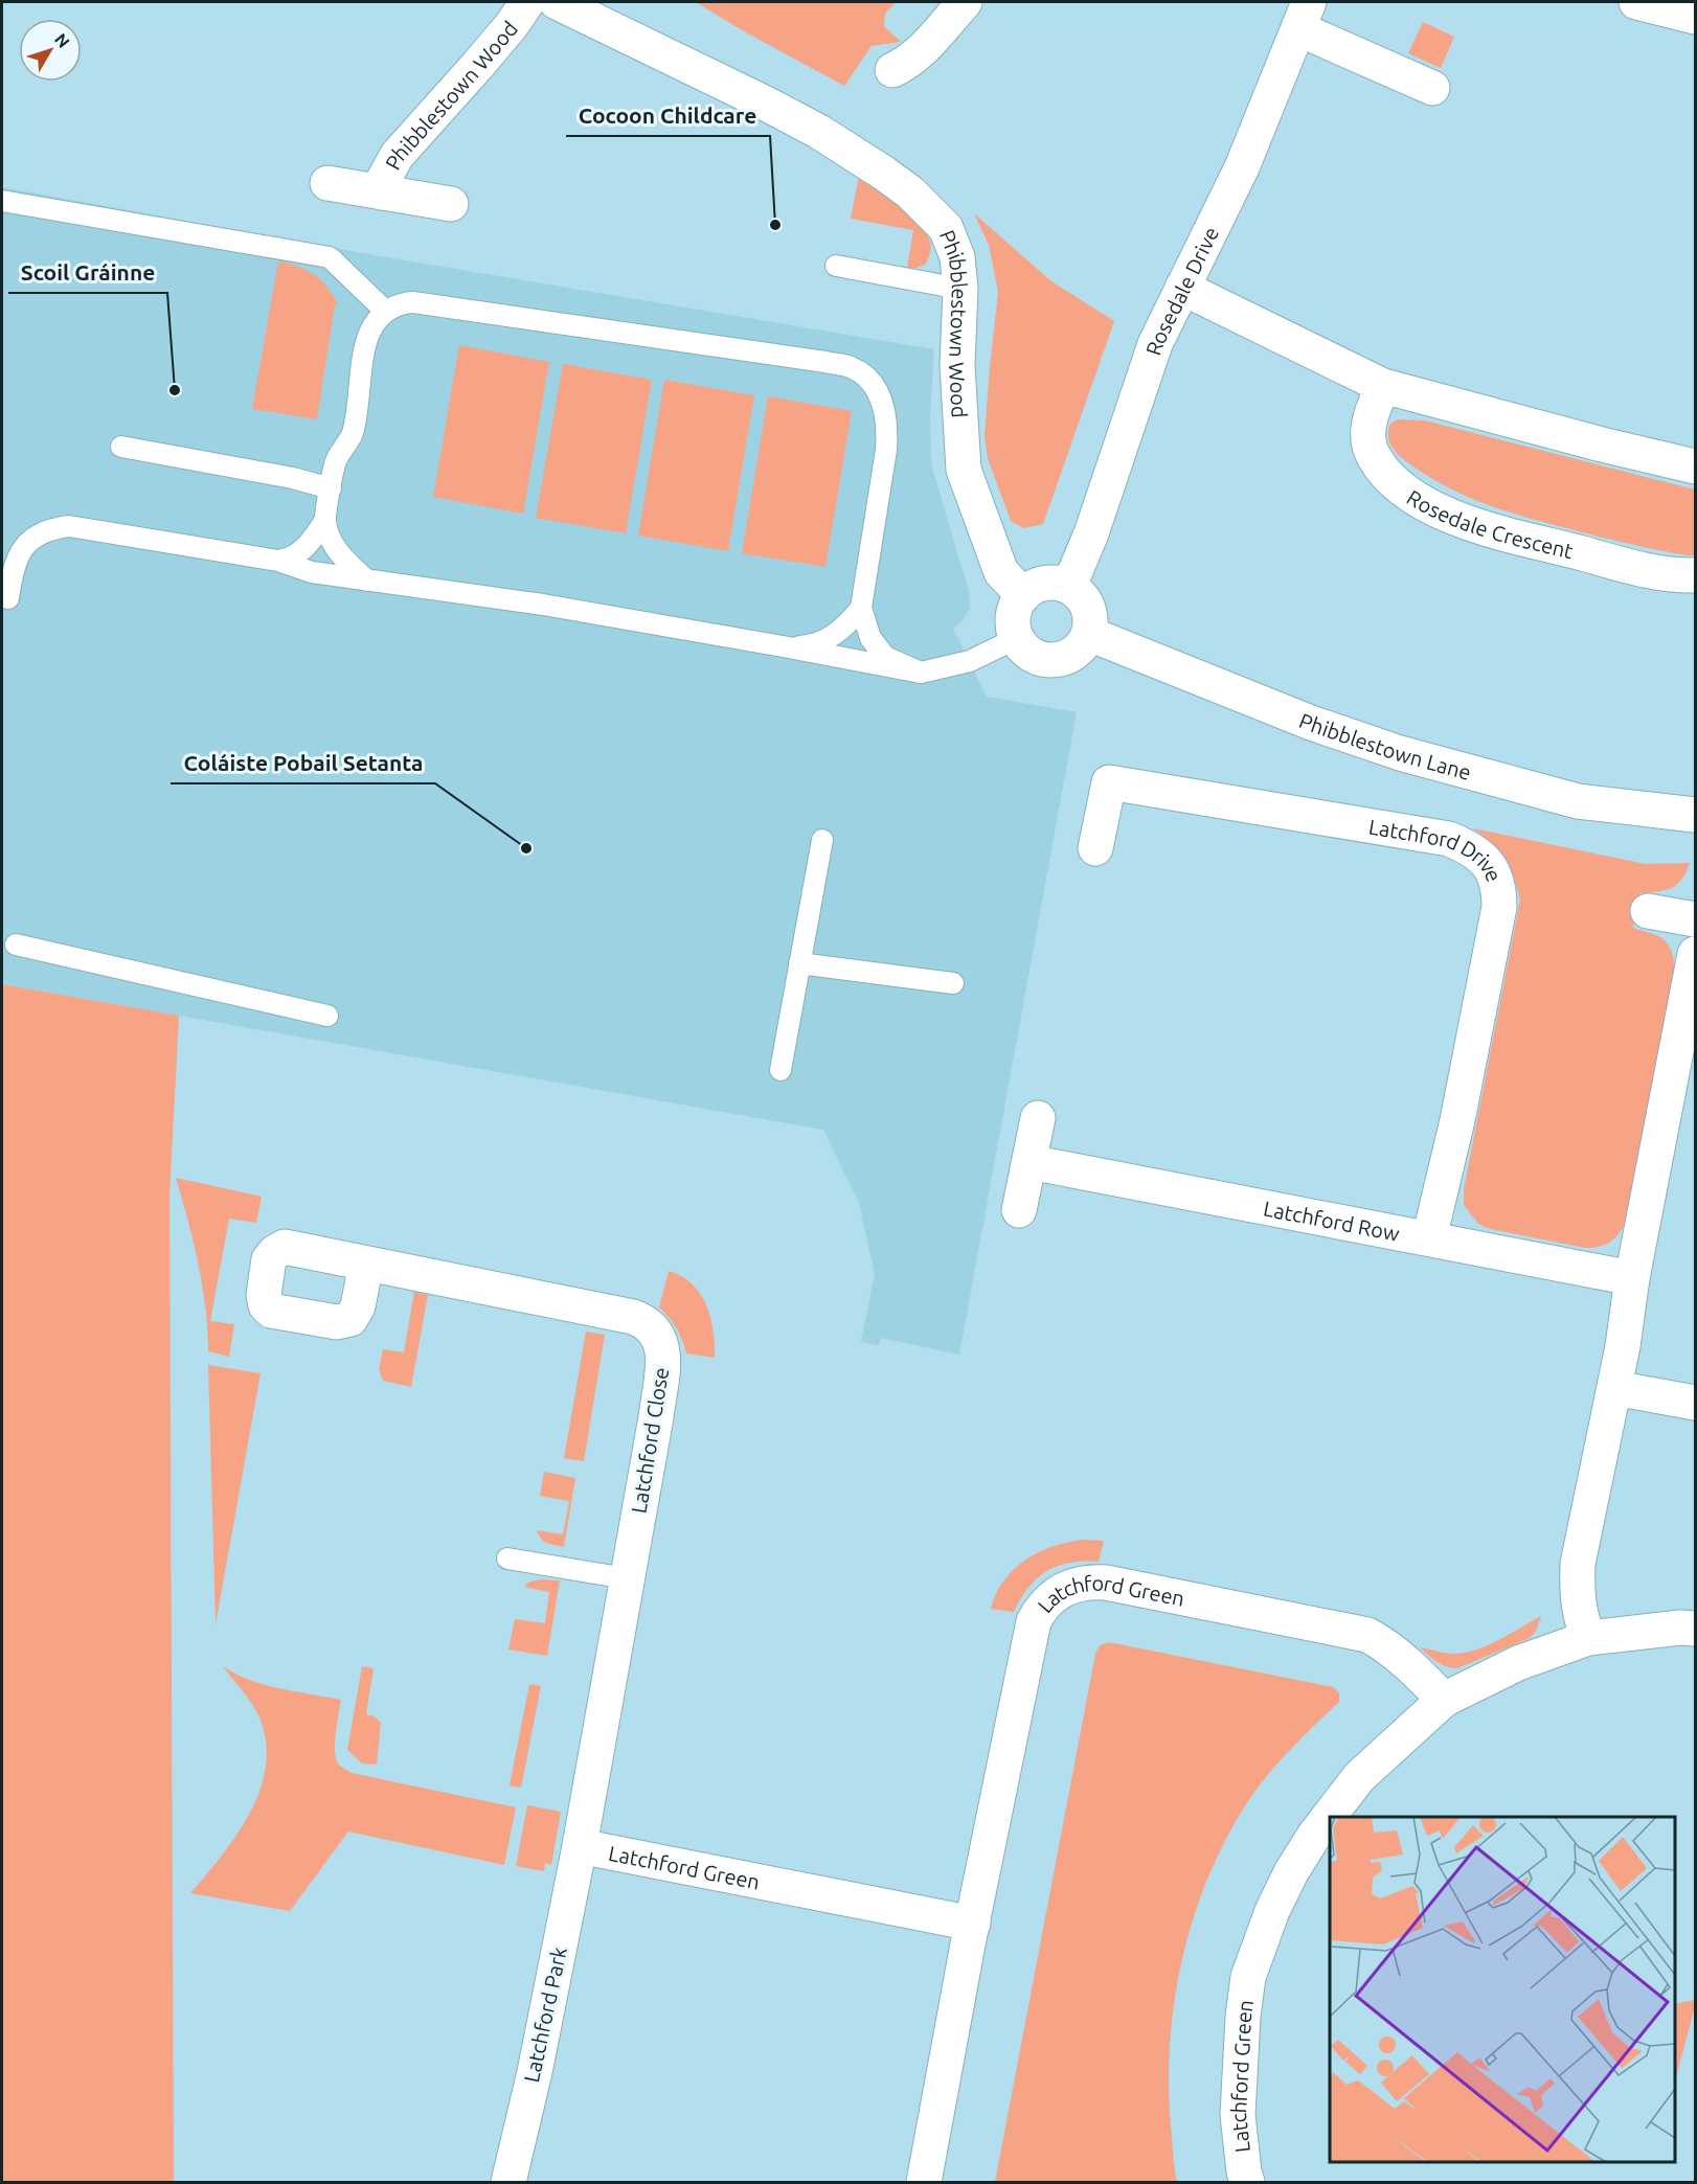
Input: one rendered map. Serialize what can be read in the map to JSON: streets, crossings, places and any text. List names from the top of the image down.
{
  "streets": {
    "street": [
      "Phibblestown Wood",
      "Rosedale Drive",
      "Rosedale Crescent",
      "Phibblestown Lane",
      "Latchford Drive",
      "Latchford Row",
      "Latchford Close",
      "Latchford Green",
      "Latchford Park"
    ]
  },
  "crossings": [
    ["Phibblestown Wood", "Rosedale Drive"],
    ["Phibblestown Wood", "Phibblestown Lane"],
    ["Rosedale Drive", "Phibblestown Lane"],
    ["Latchford Drive", "Latchford Row"],
    ["Latchford Close", "Latchford Green"],
    ["Latchford Close", "Latchford Park"],
    ["Latchford Green", "Latchford Park"]
  ],
  "places": ["Cocoon Childcare", "Scoil Gráinne", "Coláiste Pobail Setanta"],
  "north": "top right"
}
